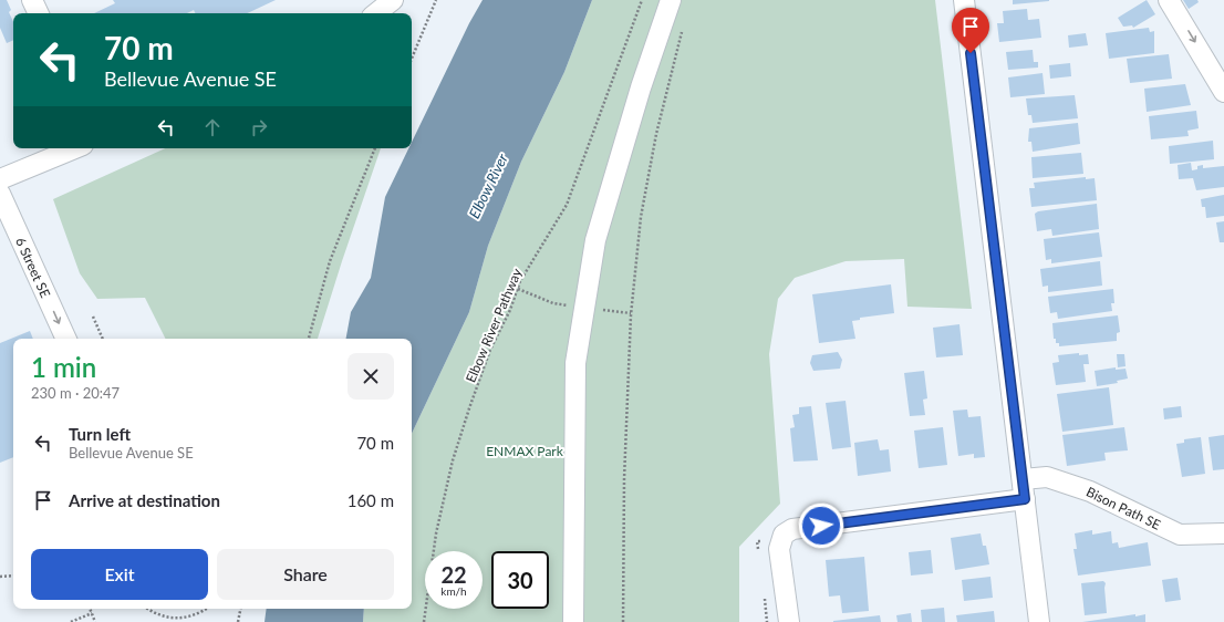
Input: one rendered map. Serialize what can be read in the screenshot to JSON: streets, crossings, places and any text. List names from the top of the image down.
{
  "streets": {
    "street": ["6 Street SE", "Bison Path SE"],
    "path": ["Elbow River Pathway"]
  },
  "one_way": ["6 Street SE"],
  "water": ["Elbow River"],
  "parks": ["ENMAX Park"],
  "page": {
    "turn": ["70 m", "Bellevue Avenue SE"],
    "heading": ["1 min", "230 m · 20:47"],
    "list": [
      {
        "name": "Turn left",
        "note": "Bellevue Avenue SE",
        "value": "70 m"
      },
      {
        "name": "Arrive at destination",
        "value": "160 m"
      }
    ],
    "buttons": ["Exit", "Share"],
    "speed": "22 km/h",
    "limit": "30"
  }
}
